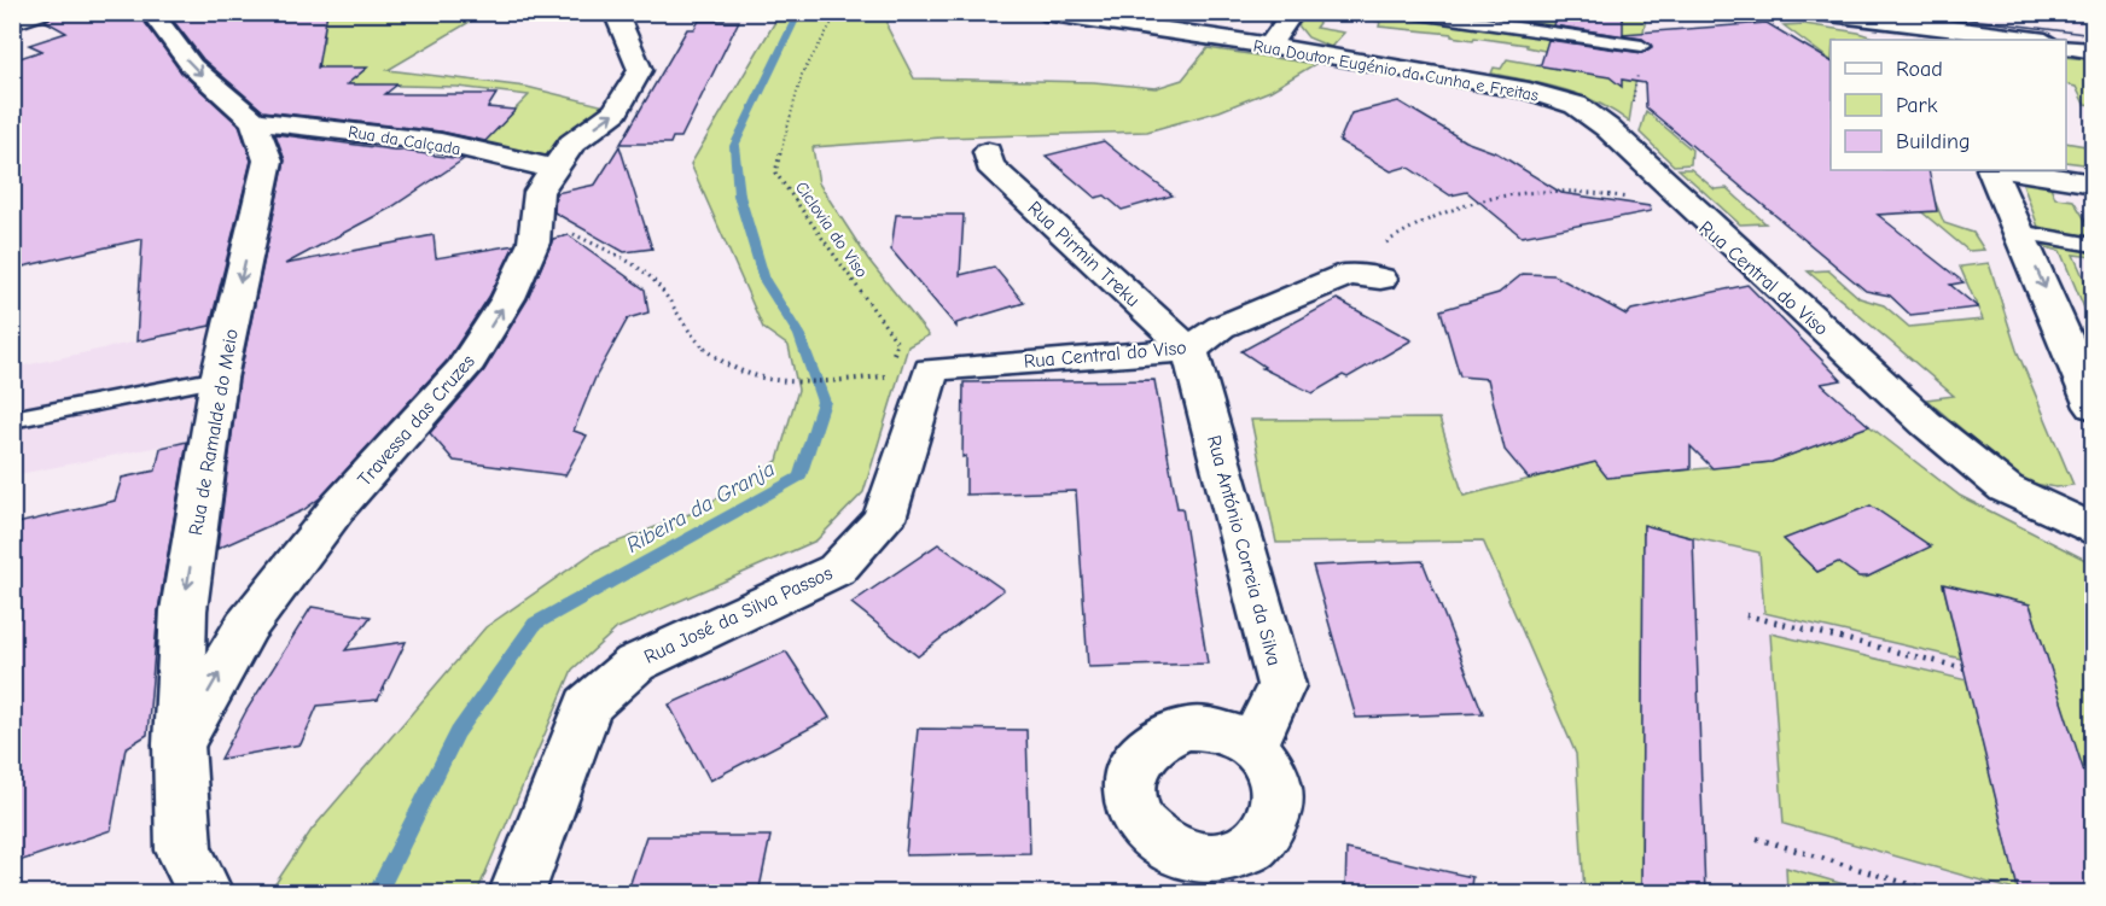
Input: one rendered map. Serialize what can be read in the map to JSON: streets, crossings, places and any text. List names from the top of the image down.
{
  "streets": {
    "street": [
      "Rua Doutor Eugénio da Cunha e Freitas",
      "Rua da Calçada",
      "Rua Pirmin Treku",
      "Rua Central do Viso",
      "Travessa das Cruzes",
      "Rua de Ramalde do Meio",
      "Rua António Correia da Silva",
      "Rua José da Silva Passos"
    ],
    "path": ["Ciclovia do Viso"]
  },
  "crossings": [
    ["Rua Doutor Eugénio da Cunha e Freitas", "Rua Central do Viso"],
    ["Rua da Calçada", "Travessa das Cruzes"],
    ["Rua da Calçada", "Rua de Ramalde do Meio"],
    ["Rua Pirmin Treku", "Rua Central do Viso"],
    ["Rua Pirmin Treku", "Rua António Correia da Silva"],
    ["Rua Central do Viso", "Rua António Correia da Silva"],
    ["Rua Central do Viso", "Rua José da Silva Passos"],
    ["Travessa das Cruzes", "Rua de Ramalde do Meio"]
  ],
  "one_way": ["Travessa das Cruzes", "Rua de Ramalde do Meio"],
  "water": ["Ribeira da Granja"],
  "legend": ["Road", "Park", "Building"]
}
